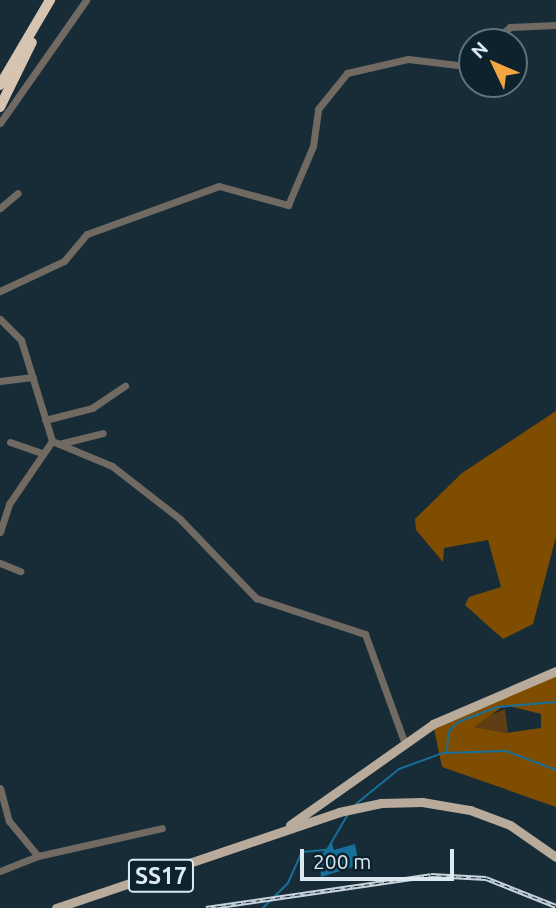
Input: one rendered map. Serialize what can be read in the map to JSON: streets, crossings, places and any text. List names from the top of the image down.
{
  "streets": {
    "main road": ["SS17"]
  },
  "scale_bar": "200 m",
  "north": "top left"
}
